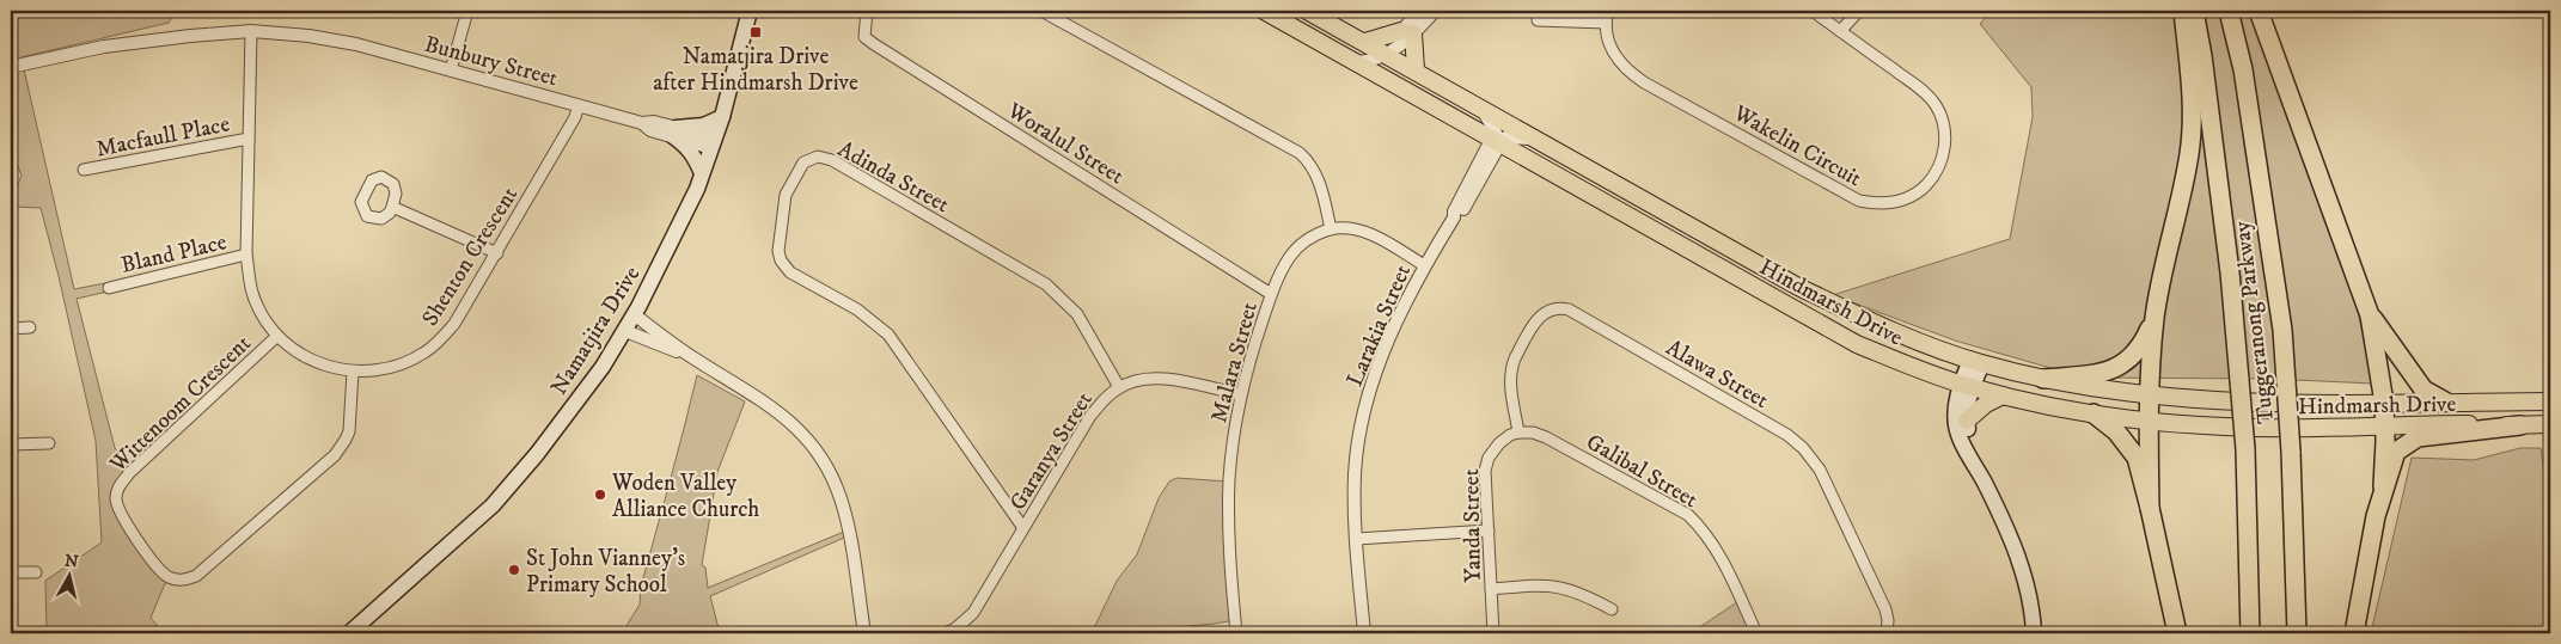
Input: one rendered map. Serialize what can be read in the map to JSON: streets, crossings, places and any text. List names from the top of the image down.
{
  "streets": {
    "highway": ["Tuggeranong Parkway"],
    "main road": ["Hindmarsh Drive", "Namatjira Drive"],
    "street": [
      "Bunbury Street",
      "Macfaull Place",
      "Woralul Street",
      "Wakelin Circuit",
      "Adinda Street",
      "Bland Place",
      "Shenton Crescent",
      "Larakia Street",
      "Malara Street",
      "Alawa Street",
      "Wittenoom Crescent",
      "Garanya Street",
      "Galibal Street",
      "Yanda Street"
    ]
  },
  "crossings": [
    ["Bunbury Street", "Shenton Crescent"],
    ["Bunbury Street", "Namatjira Drive"],
    ["Macfaull Place", "Shenton Crescent"],
    ["Woralul Street", "Malara Street"],
    ["Adinda Street", "Garanya Street"],
    ["Bland Place", "Shenton Crescent"],
    ["Shenton Crescent", "Wittenoom Crescent"],
    ["Hindmarsh Drive", "Larakia Street"],
    ["Larakia Street", "Malara Street"],
    ["Malara Street", "Garanya Street"],
    ["Alawa Street", "Galibal Street"],
    ["Alawa Street", "Yanda Street"],
    ["Galibal Street", "Yanda Street"]
  ],
  "places": {
    "transit": ["Namatjira Drive after Hindmarsh Drive"],
    "other": ["Woden Valley Alliance Church", "St John Vianney's Primary School"]
  },
  "north": "top"
}
